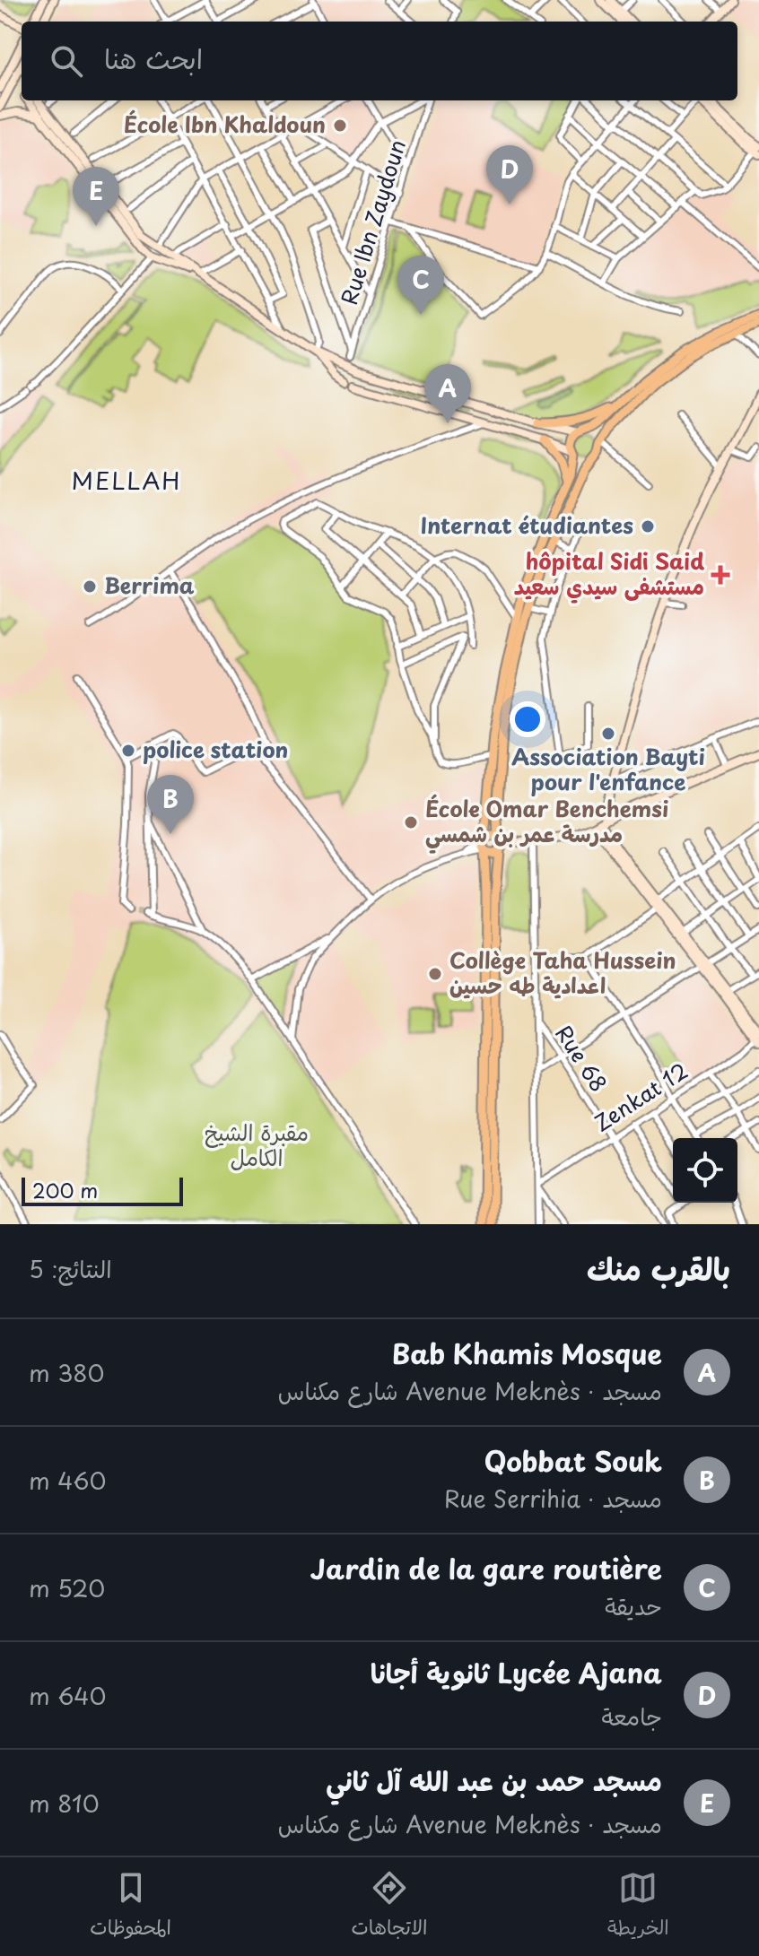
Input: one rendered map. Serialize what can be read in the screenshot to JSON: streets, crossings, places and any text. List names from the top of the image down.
{
  "streets": {
    "street": ["Rue Ibn Zaydoun", "Rue 68", "Zenkat 12"]
  },
  "crossings": [
    ["Rue 68", "Zenkat 12"]
  ],
  "districts": ["MELLAH"],
  "parks": ["مقبرة الشيخ الكامل"],
  "places": {
    "other": [
      "École Ibn Khaldoun",
      "Internat étudiantes",
      "Berrima",
      "Association Bayti pour l'enfance",
      "police station",
      "École Omar Benchemsi مدرسة عمر بن شمسي",
      "Collège Taha Hussein اعدادية طه حسين"
    ],
    "health": ["hôpital Sidi Said مستشفى سيدي سعيد"]
  },
  "scale_bar": "200 m",
  "page": {
    "search": "ابحث هنا",
    "pins": [
      "D",
      "E",
      "C",
      "A",
      "B"
    ],
    "scale": "200 m",
    "heading": ["بالقرب منك", "النتائج: 5"],
    "list": [
      {
        "mark": "A",
        "name": "Bab Khamis Mosque",
        "note": "مسجد · Avenue Meknès شارع مكناس",
        "value": "380 m"
      },
      {
        "mark": "B",
        "name": "Qobbat Souk",
        "note": "مسجد · Rue Serrihia",
        "value": "460 m"
      },
      {
        "mark": "C",
        "name": "Jardin de la gare routière",
        "note": "حديقة",
        "value": "520 m"
      },
      {
        "mark": "D",
        "name": "Lycée Ajana ثانوية أجانا",
        "note": "جامعة",
        "value": "640 m"
      },
      {
        "mark": "E",
        "name": "مسجد حمد بن عبد الله آل ثاني",
        "note": "مسجد · Avenue Meknès شارع مكناس",
        "value": "810 m"
      }
    ],
    "nav": ["الخريطة", "الاتجاهات", "المحفوظات"]
  }
}
